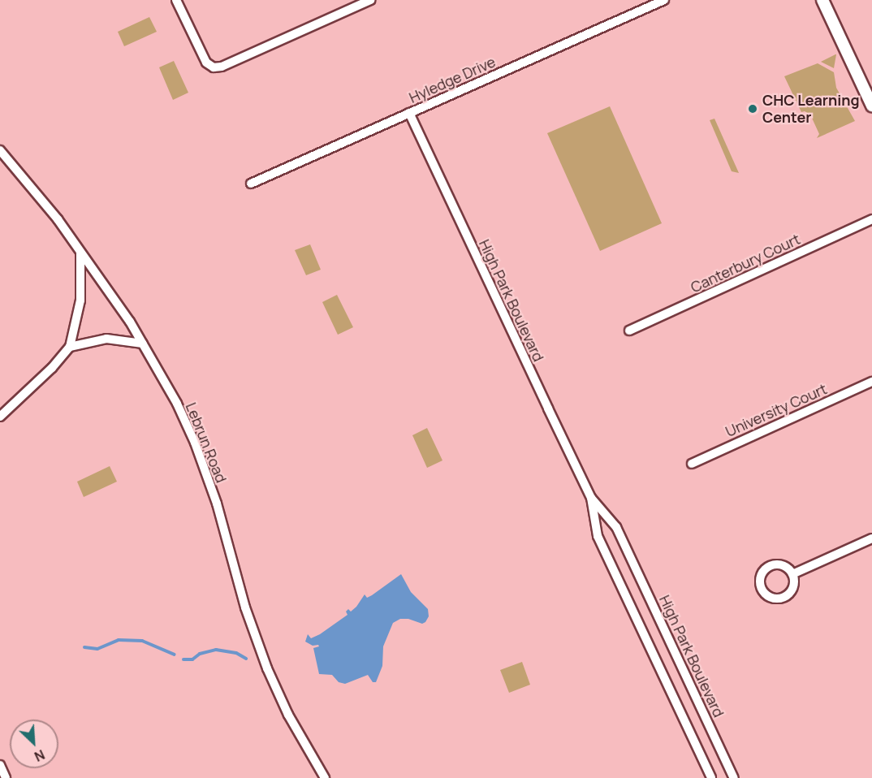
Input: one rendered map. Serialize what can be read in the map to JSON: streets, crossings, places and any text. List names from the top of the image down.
{
  "streets": {
    "street": [
      "Hyledge Drive",
      "Canterbury Court",
      "High Park Boulevard",
      "University Court",
      "Lebrun Road"
    ]
  },
  "crossings": [
    ["Hyledge Drive", "High Park Boulevard"]
  ],
  "places": ["CHC Learning Center"],
  "north": "bottom right"
}
